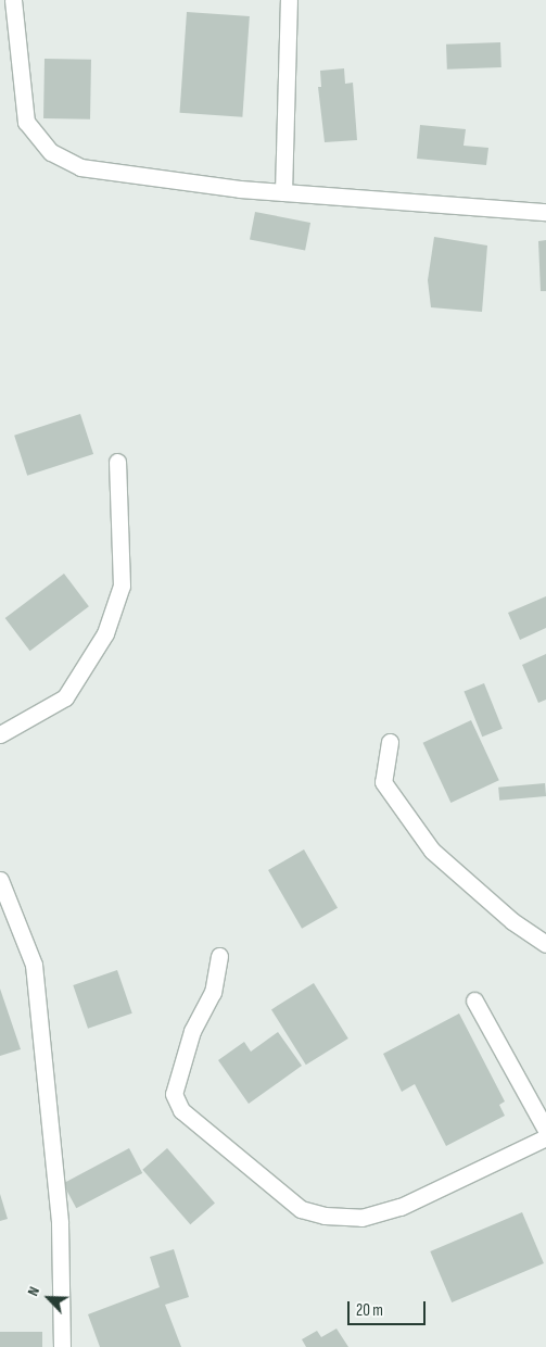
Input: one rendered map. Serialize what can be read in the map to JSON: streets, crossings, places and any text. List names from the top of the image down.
{
  "scale_bar": "20 m",
  "north": "top left"
}
